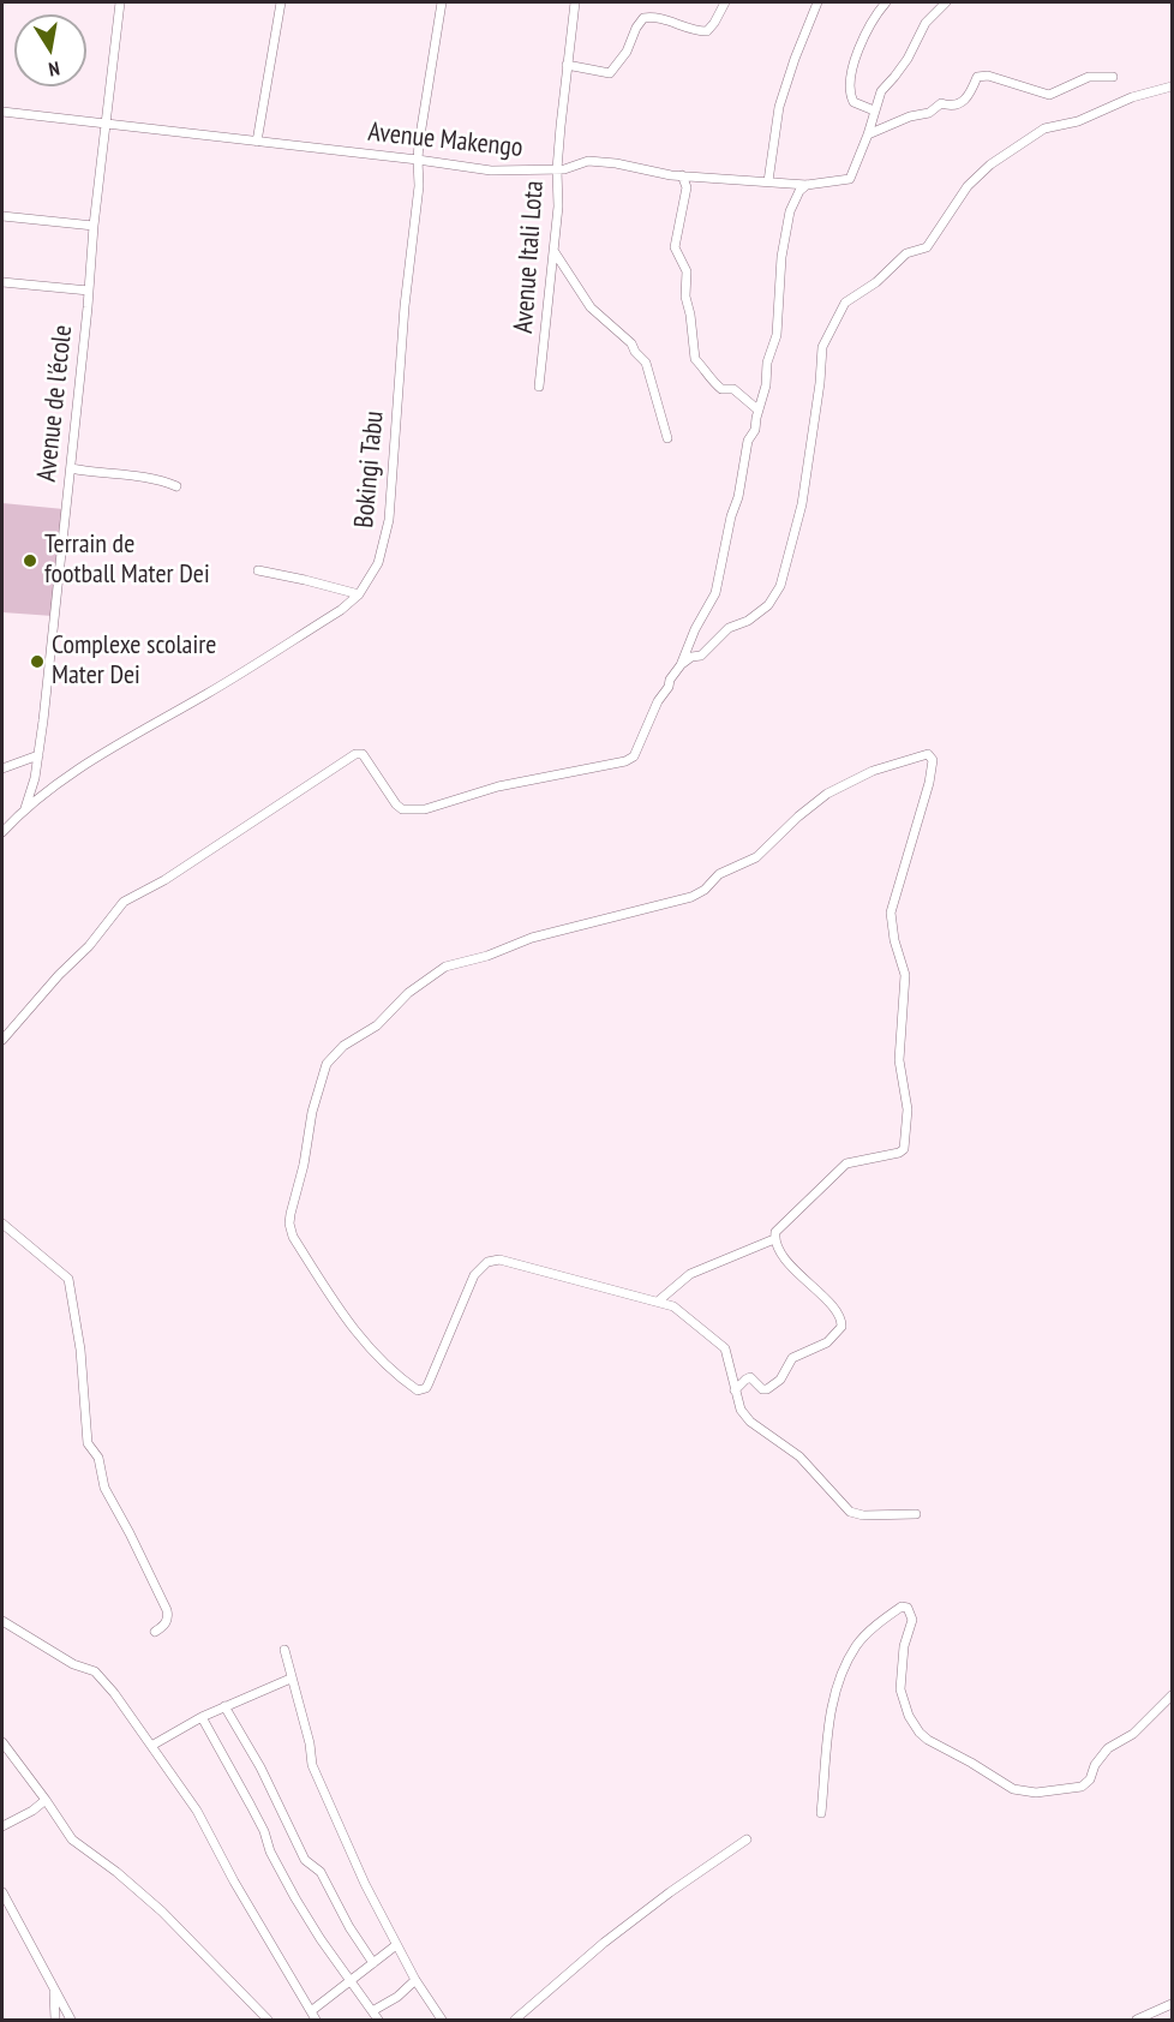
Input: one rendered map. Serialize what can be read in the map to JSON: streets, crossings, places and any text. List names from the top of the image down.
{
  "streets": {
    "street": [
      "Avenue Makengo",
      "Avenue Itali Lota",
      "Avenue de l'école",
      "Bokingi Tabu"
    ]
  },
  "crossings": [
    ["Avenue Makengo", "Avenue Itali Lota"],
    ["Avenue Makengo", "Avenue de l'école"],
    ["Avenue Makengo", "Bokingi Tabu"],
    ["Avenue de l'école", "Bokingi Tabu"]
  ],
  "places": ["Terrain de football Mater Dei", "Complexe scolaire Mater Dei"],
  "north": "bottom"
}
